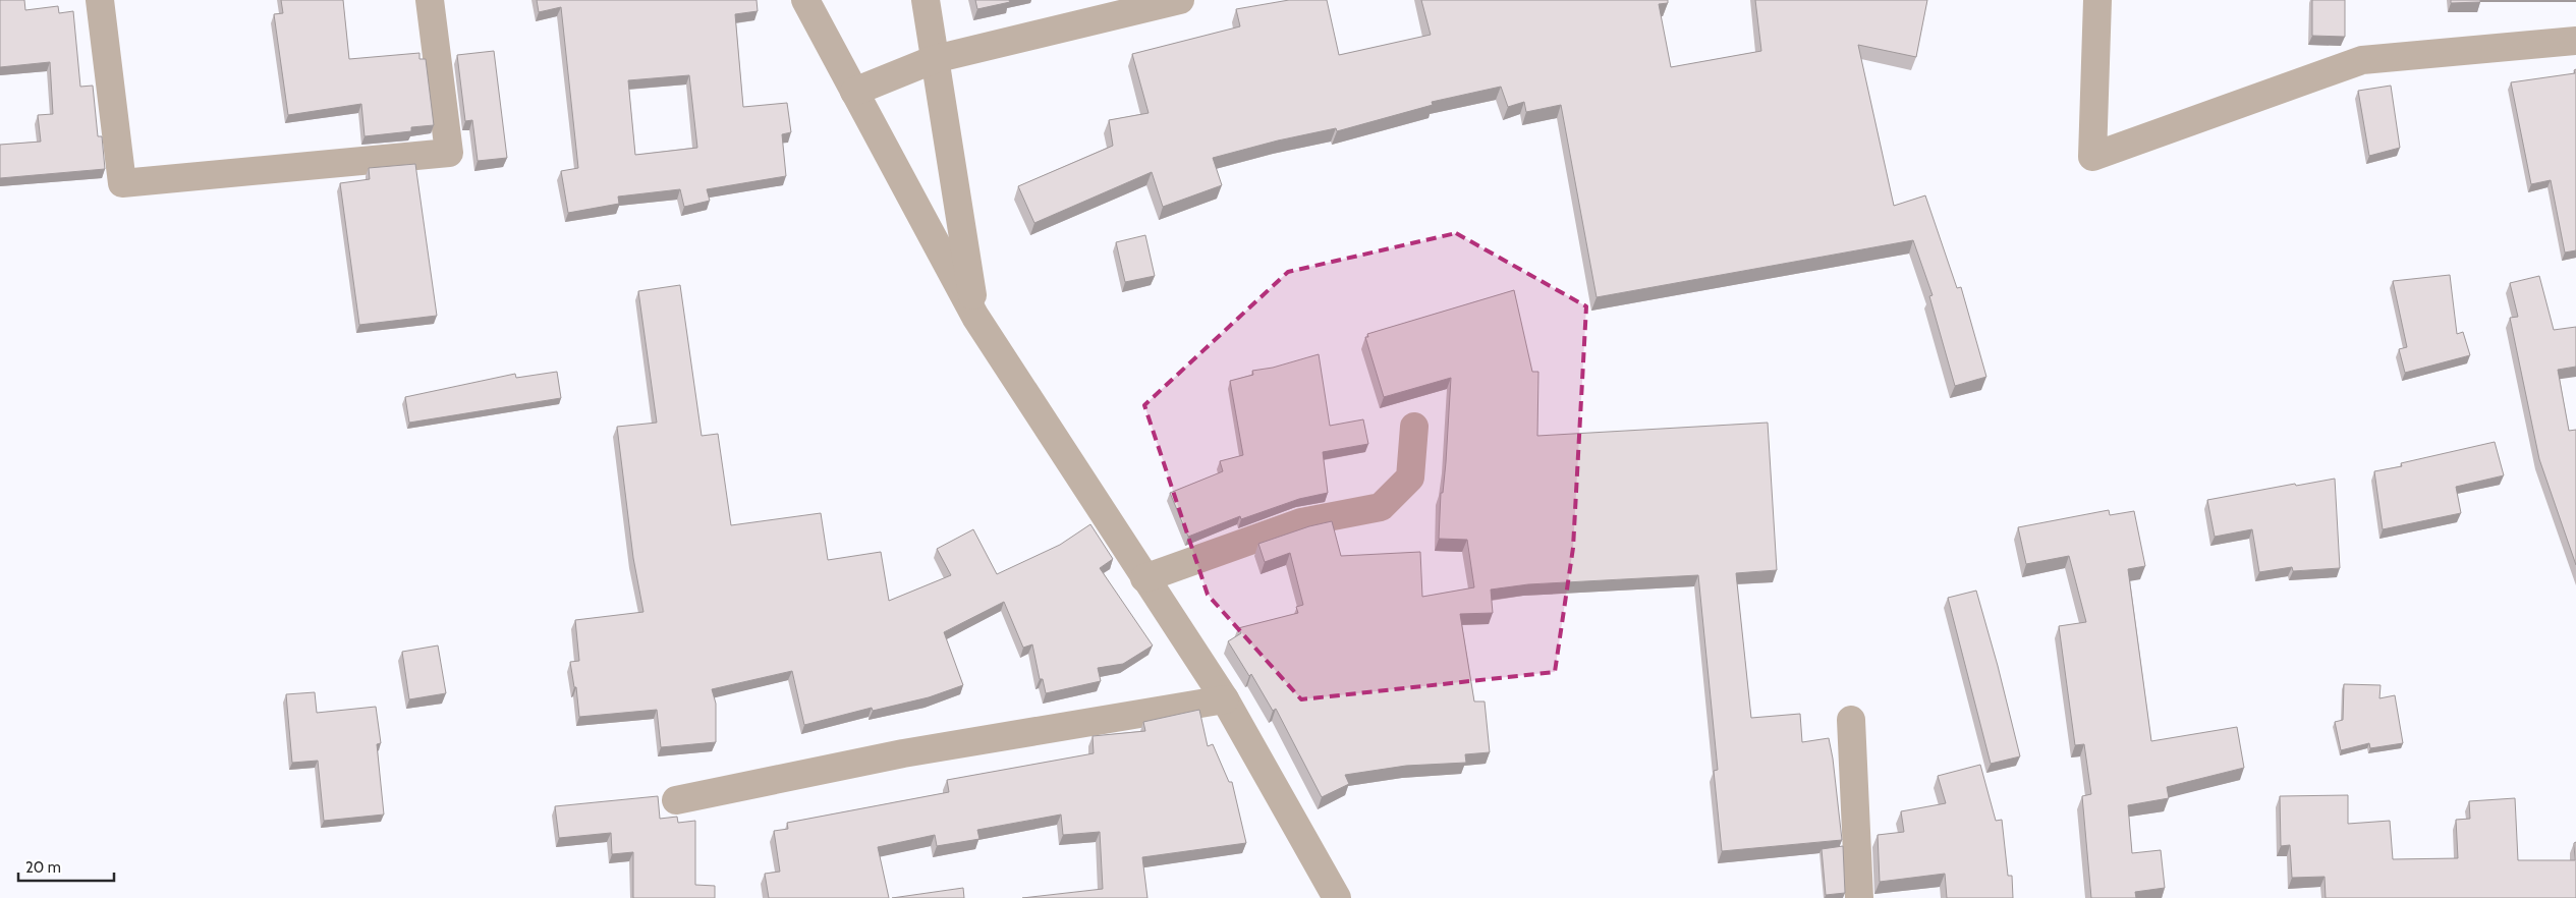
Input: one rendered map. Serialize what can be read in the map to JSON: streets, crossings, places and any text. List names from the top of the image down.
{
  "scale_bar": "20 m"
}
